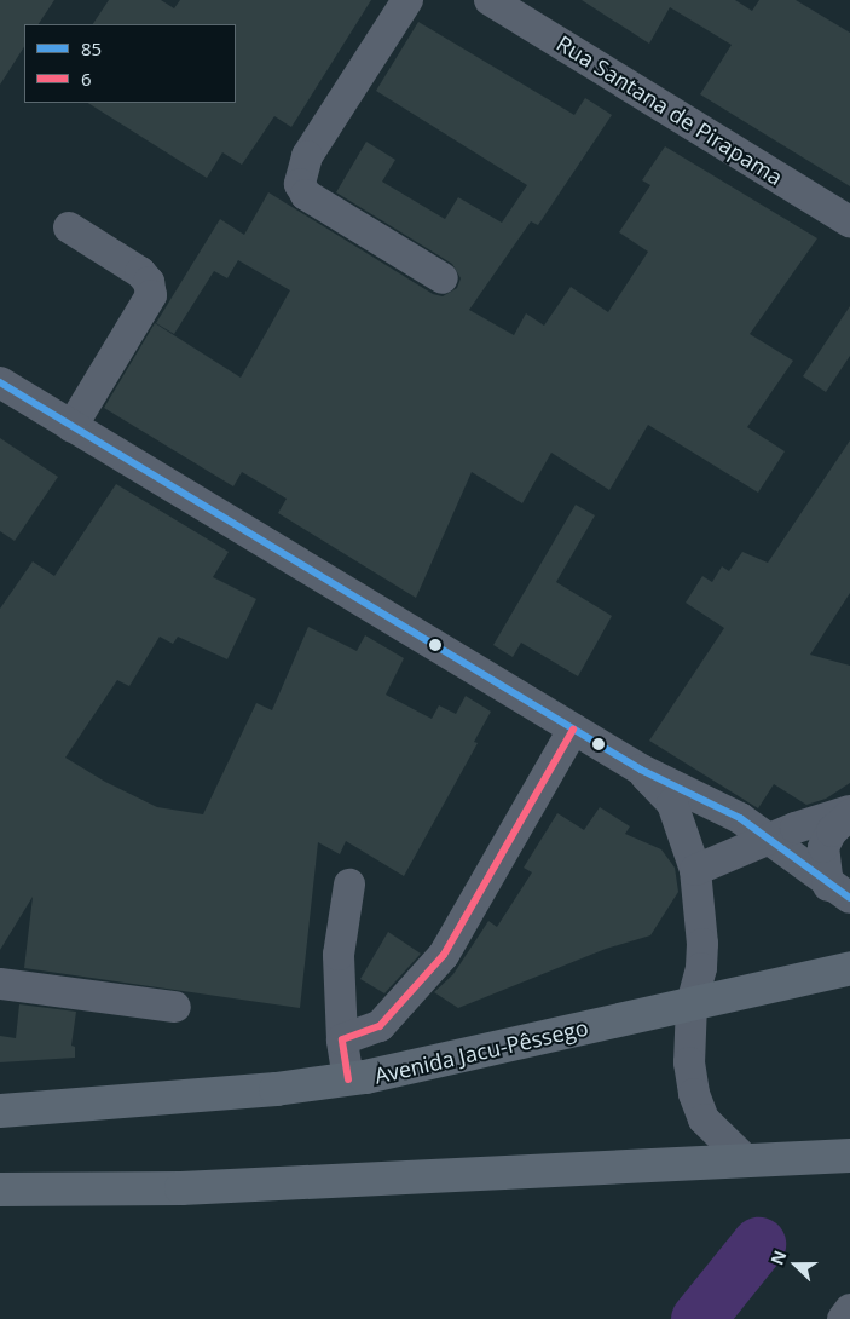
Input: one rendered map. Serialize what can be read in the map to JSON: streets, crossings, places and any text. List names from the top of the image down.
{
  "streets": {
    "highway": ["Avenida Jacu-Pêssego"],
    "street": ["Rua Santana de Pirapama"]
  },
  "lines": ["transit line 85", "transit line 6"],
  "legend": ["85", "6"],
  "north": "left"
}
